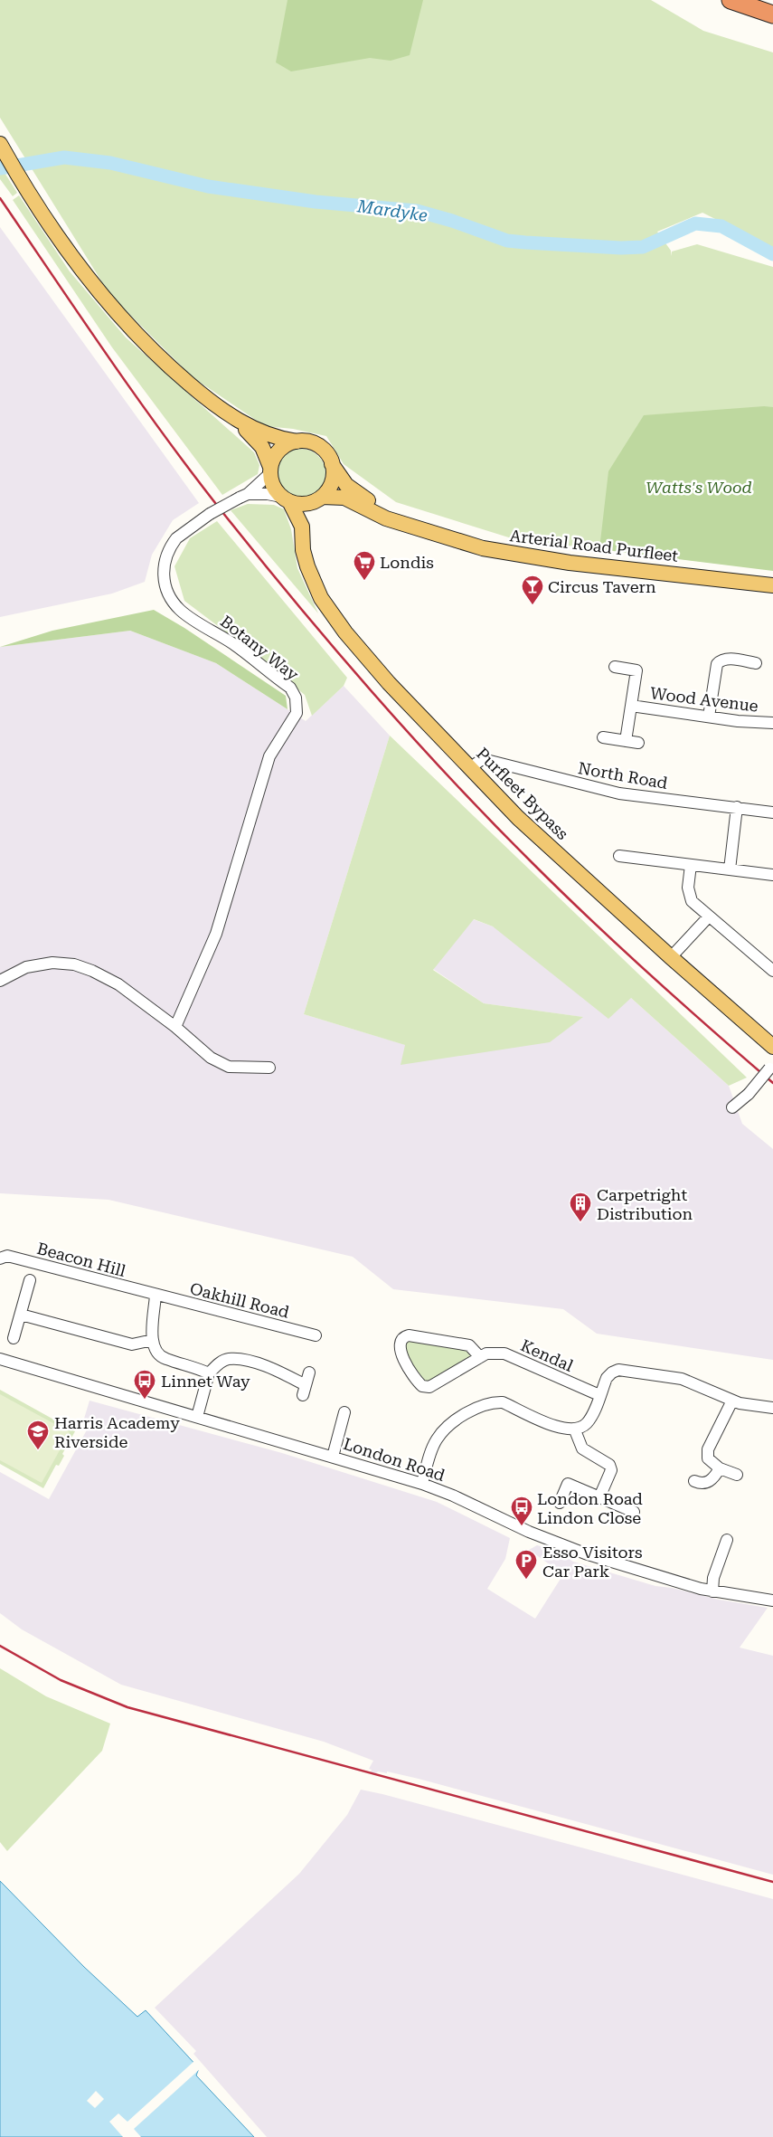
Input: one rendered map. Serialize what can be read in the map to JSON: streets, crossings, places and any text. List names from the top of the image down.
{
  "streets": {
    "main road": ["Arterial Road Purfleet", "Purfleet Bypass"],
    "street": [
      "Botany Way",
      "Wood Avenue",
      "North Road",
      "Beacon Hill",
      "Oakhill Road",
      "Kendal",
      "London Road"
    ]
  },
  "crossings": [
    ["Arterial Road Purfleet", "Botany Way"],
    ["Arterial Road Purfleet", "Purfleet Bypass"],
    ["Botany Way", "Purfleet Bypass"],
    ["North Road", "Purfleet Bypass"],
    ["Beacon Hill", "Oakhill Road"]
  ],
  "water": ["Mardyke"],
  "parks": ["Watts's Wood"],
  "places": {
    "supermarket": ["Londis"],
    "bar": ["Circus Tavern"],
    "building": ["Carpetright Distribution"],
    "bus stop": ["Linnet Way", "London Road Lindon Close"],
    "school or university": ["Harris Academy Riverside"],
    "parking": ["Esso Visitors Car Park"]
  }
}
